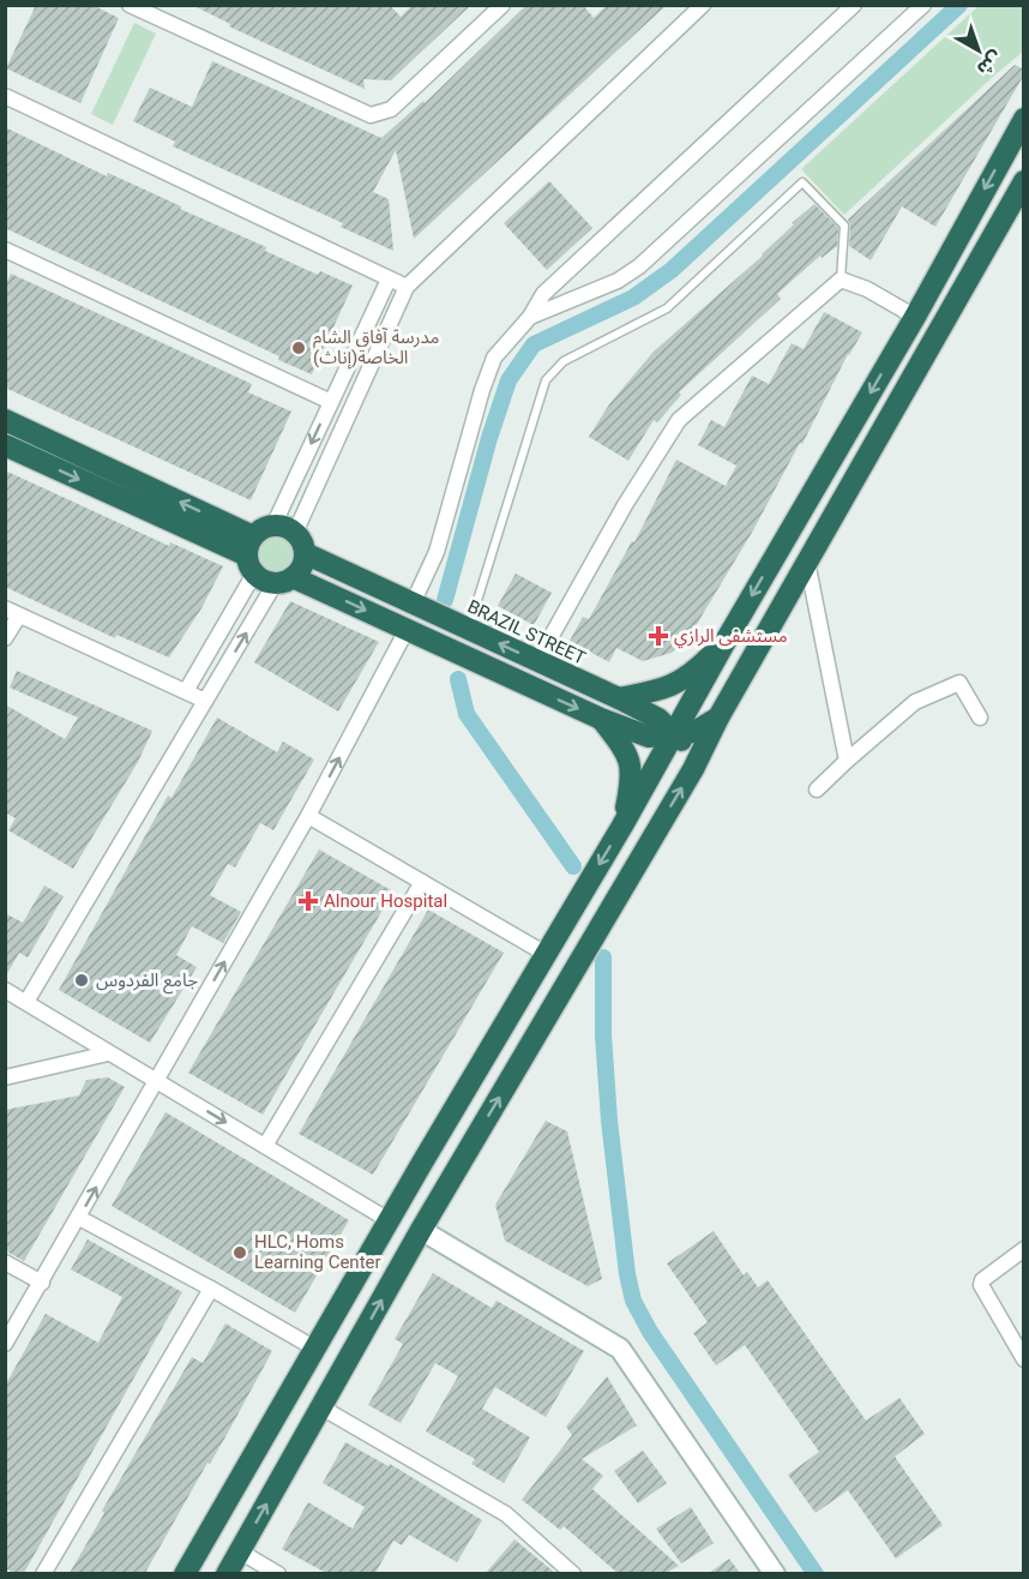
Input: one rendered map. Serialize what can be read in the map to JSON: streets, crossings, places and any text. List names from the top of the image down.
{
  "streets": {
    "highway": ["BRAZIL STREET"]
  },
  "places": {
    "other": ["مدرسة آفاق الشام الخاصة(إناث)", "جامع الفردوس", "HLC, Homs Learning Center"],
    "health": ["مستشفى الرازي", "Alnour Hospital"]
  },
  "north": "bottom right"
}
